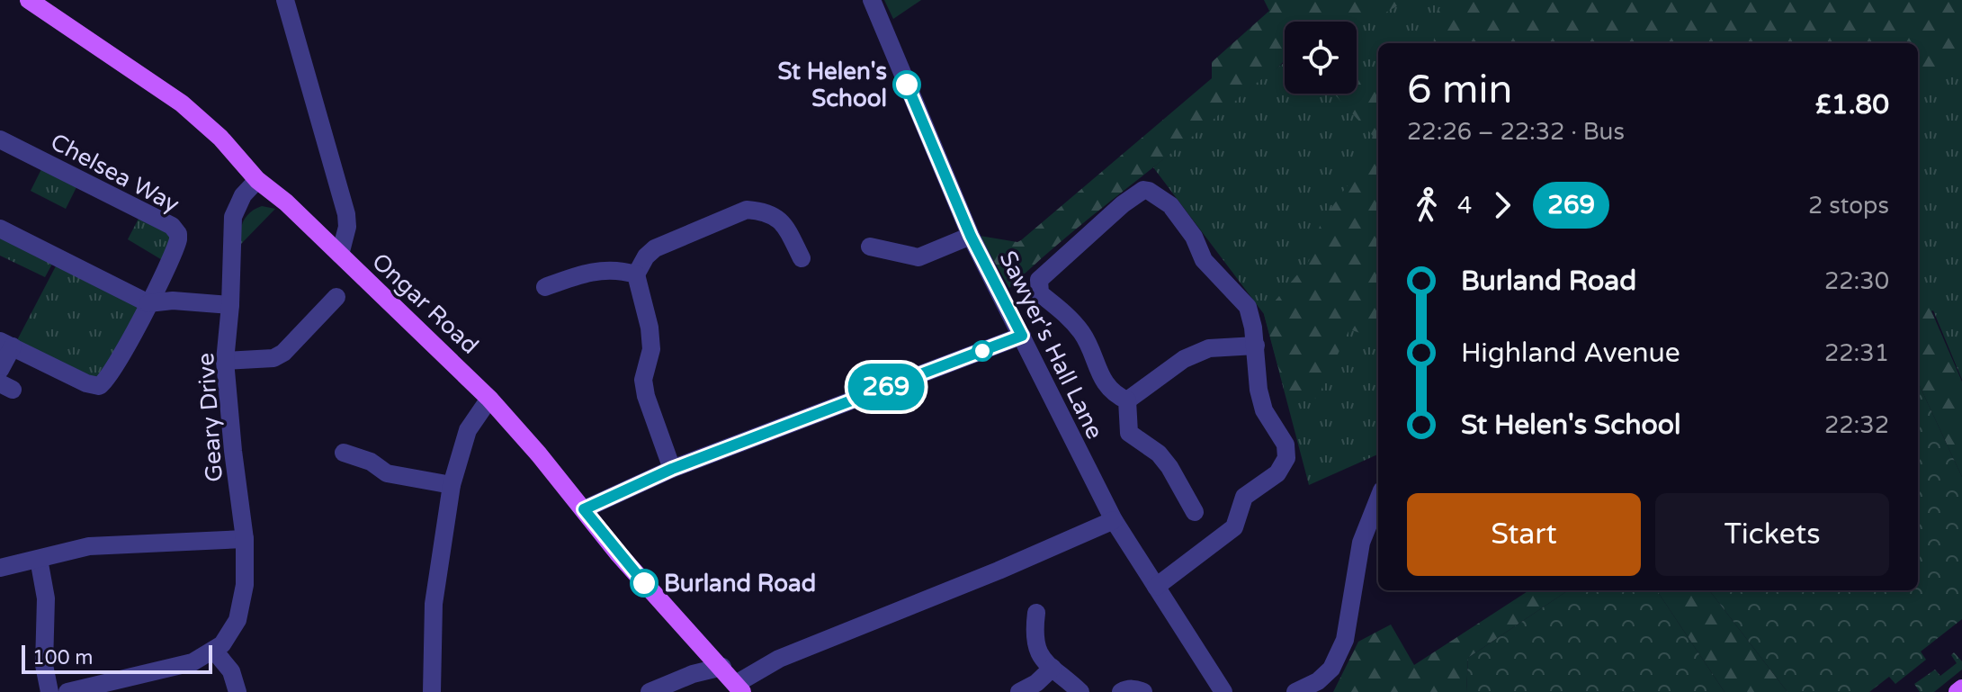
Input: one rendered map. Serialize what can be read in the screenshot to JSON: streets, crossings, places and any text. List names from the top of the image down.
{
  "streets": {
    "main road": ["Ongar Road"],
    "street": ["Chelsea Way", "Sawyer's Hall Lane", "Geary Drive"]
  },
  "crossings": [
    ["Ongar Road", "Geary Drive"]
  ],
  "places": ["St Helen's School", "Burland Road"],
  "lines": ["bus line 269"],
  "scale_bar": "100 m",
  "page": {
    "on_map": "269",
    "heading": ["6 min", "22:26 – 22:32 · Bus", "£1.80"],
    "legs": ["4", "269", "2 stops"],
    "list": [
      {
        "name": "Burland Road",
        "value": "22:30"
      },
      {
        "name": "Highland Avenue",
        "value": "22:31"
      },
      {
        "name": "St Helen's School",
        "value": "22:32"
      }
    ],
    "buttons": ["Start", "Tickets"],
    "scale": "100 m"
  }
}
